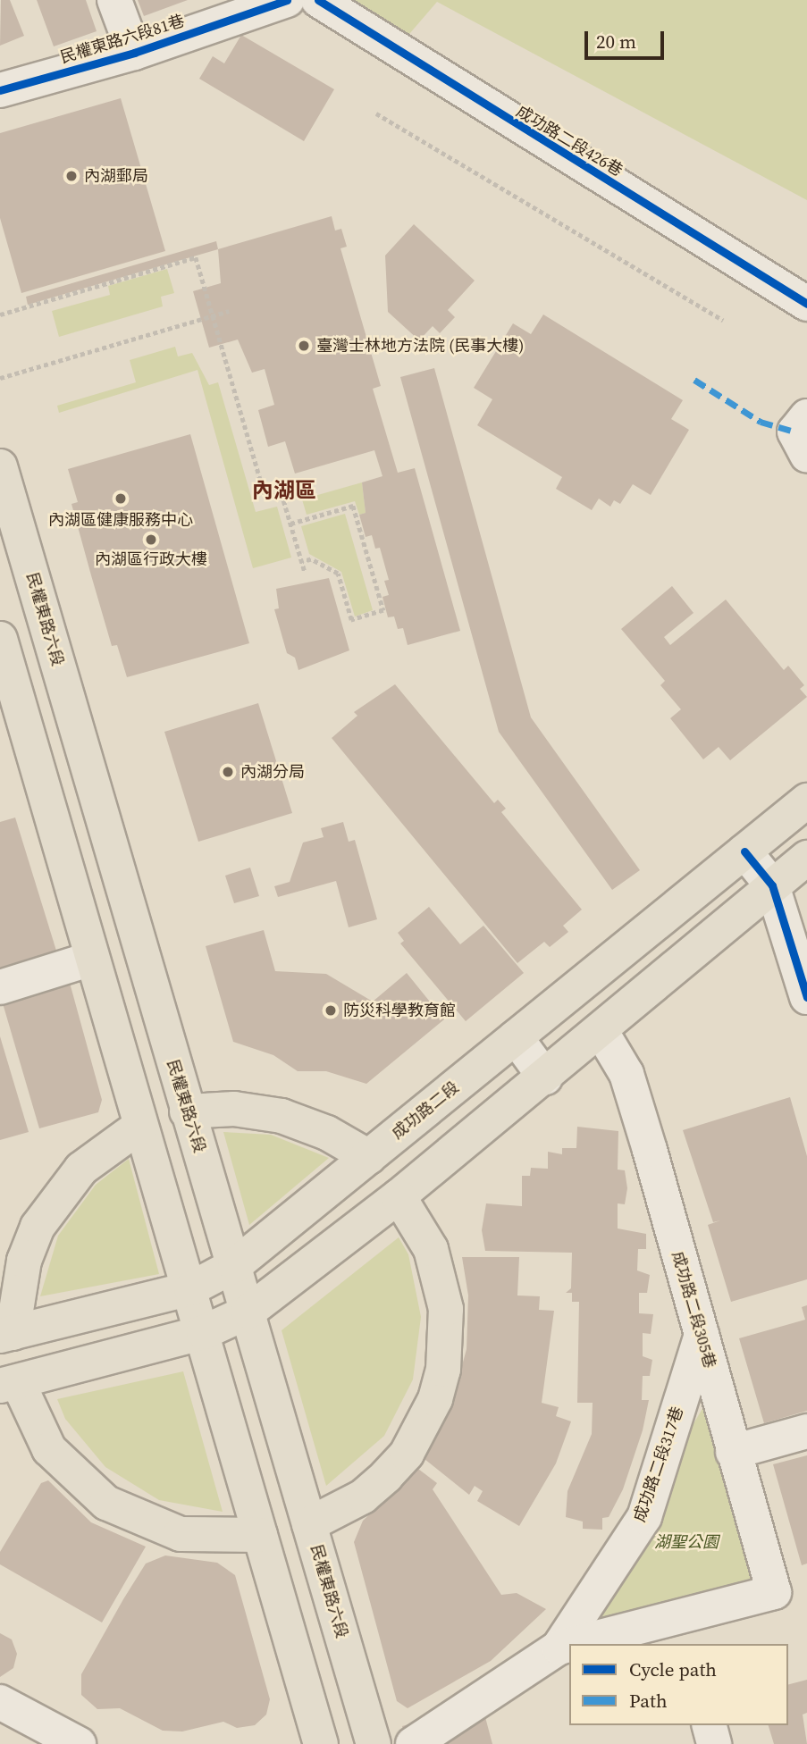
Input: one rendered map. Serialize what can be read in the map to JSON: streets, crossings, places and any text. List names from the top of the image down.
{
  "streets": {
    "main road": ["民權東路六段", "成功路二段"],
    "street": [
      "民權東路六段81巷",
      "成功路二段426巷",
      "成功路二段305巷",
      "成功路二段317巷"
    ]
  },
  "crossings": [
    ["民權東路六段", "成功路二段"],
    ["成功路二段305巷", "成功路二段317巷"]
  ],
  "districts": ["內湖區"],
  "parks": ["湖聖公園"],
  "places": [
    "內湖郵局",
    "臺灣士林地方法院 (民事大樓)",
    "內湖區健康服務中心",
    "內湖區行政大樓",
    "內湖分局",
    "防災科學教育館"
  ],
  "legend": ["Cycle path", "Path"],
  "scale_bar": "20 m"
}
